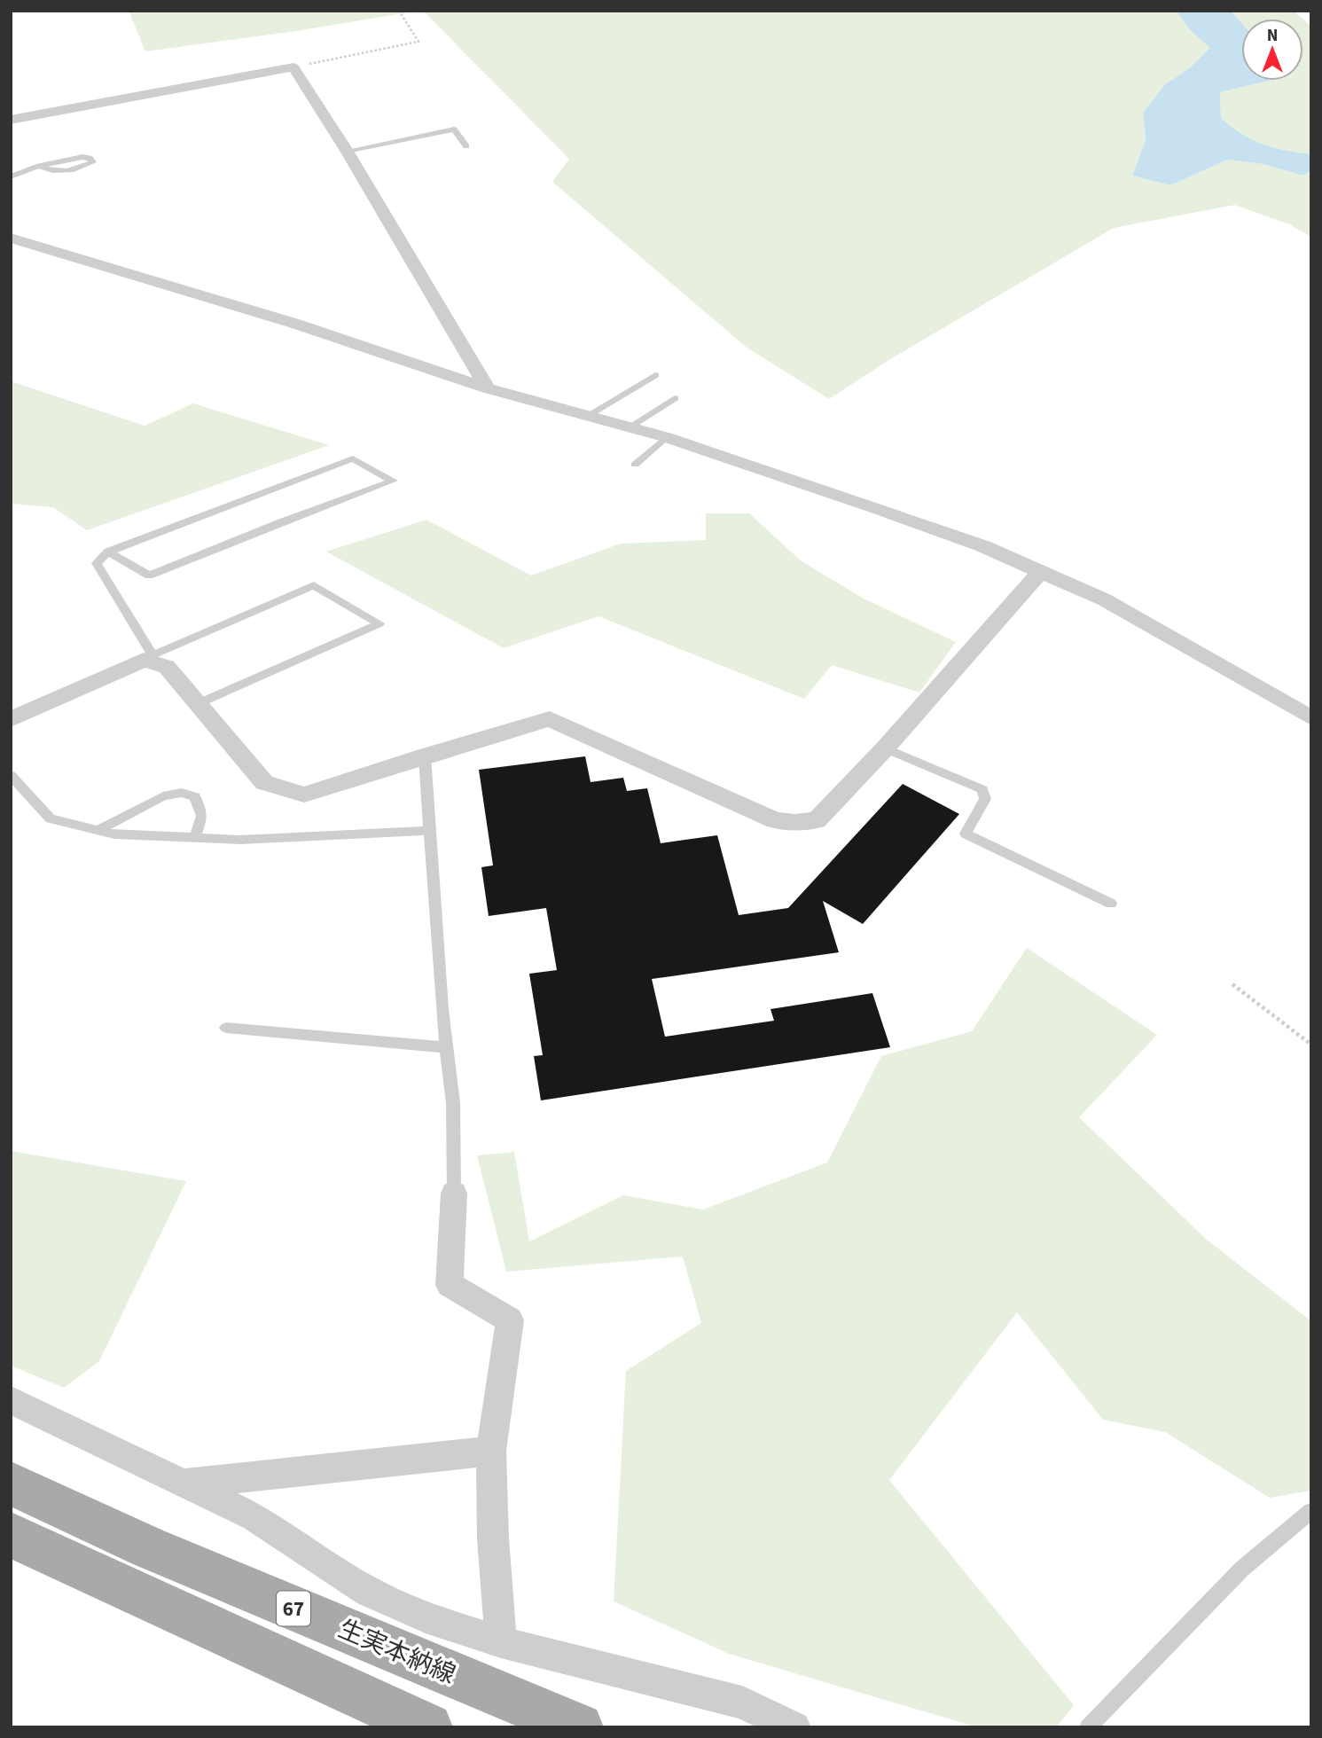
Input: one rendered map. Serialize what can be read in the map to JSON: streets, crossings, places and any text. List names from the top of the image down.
{
  "streets": {
    "main road": ["67", "生実本納線"]
  },
  "north": "top"
}
